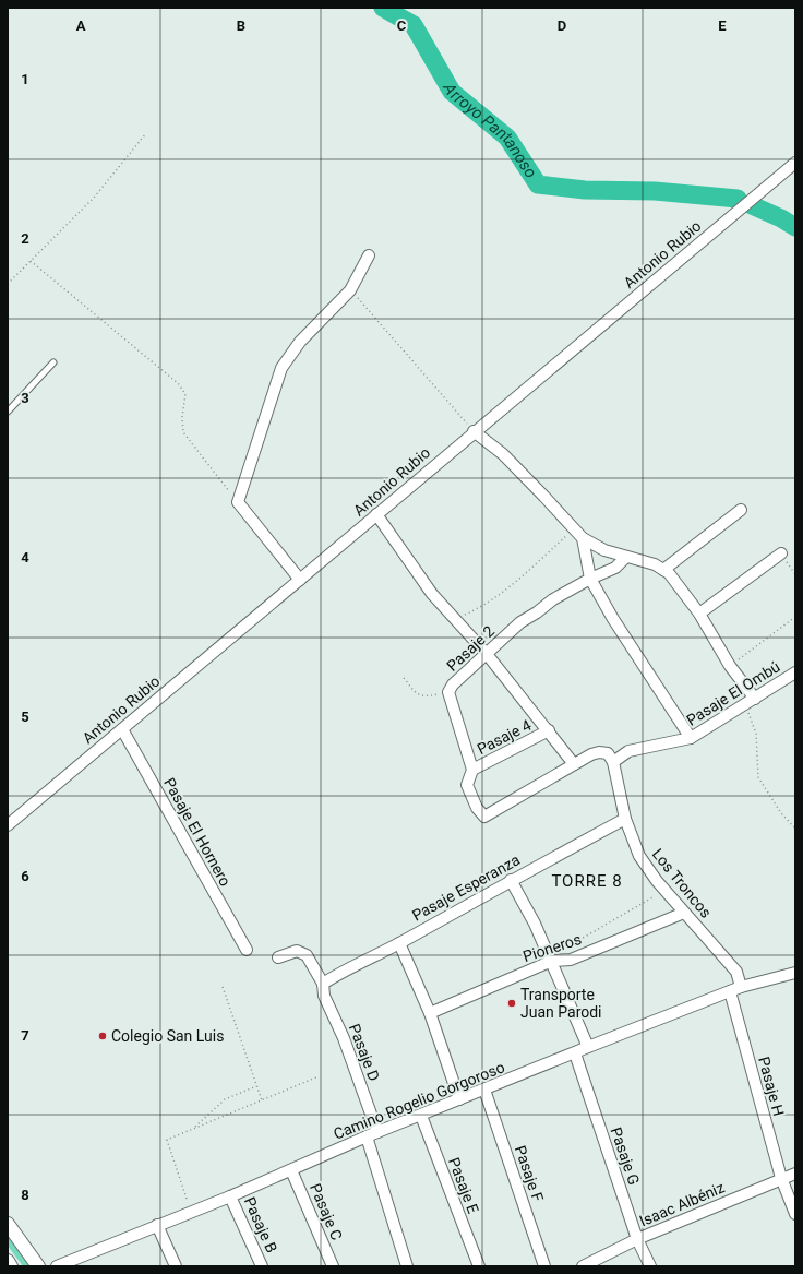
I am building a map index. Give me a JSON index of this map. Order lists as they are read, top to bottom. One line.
{"streets":{"street":["Antonio Rubio","Pasaje 2","Pasaje El Ombú","Pasaje 4","Pasaje El Hornero","Los Troncos","Pasaje Esperanza","Pioneros","Pasaje D","Pasaje H","Camino Rogelio Gorgoroso","Pasaje G","Pasaje F","Pasaje E","Isaac Albéniz","Pasaje C","Pasaje B"]},"crossings":[["Antonio Rubio","Pasaje El Hornero"],["Pasaje 2","Pasaje 4"],["Pasaje El Ombú","Los Troncos"],["Los Troncos","Pasaje Esperanza"],["Los Troncos","Pioneros"],["Los Troncos","Camino Rogelio Gorgoroso"],["Pasaje Esperanza","Pasaje D"],["Pasaje D","Camino Rogelio Gorgoroso"],["Pasaje H","Camino Rogelio Gorgoroso"],["Pasaje H","Isaac Albéniz"],["Camino Rogelio Gorgoroso","Pasaje G"],["Camino Rogelio Gorgoroso","Pasaje F"],["Camino Rogelio Gorgoroso","Pasaje E"],["Camino Rogelio Gorgoroso","Pasaje C"],["Camino Rogelio Gorgoroso","Pasaje B"],["Pasaje G","Isaac Albéniz"]],"districts":["TORRE 8"],"water":["Arroyo Pantanoso"],"places":["Transporte Juan Parodi","Colegio San Luis"],"grid":{"columns":["A","B","C","D","E"],"rows":["1","2","3","4","5","6","7","8"]}}
